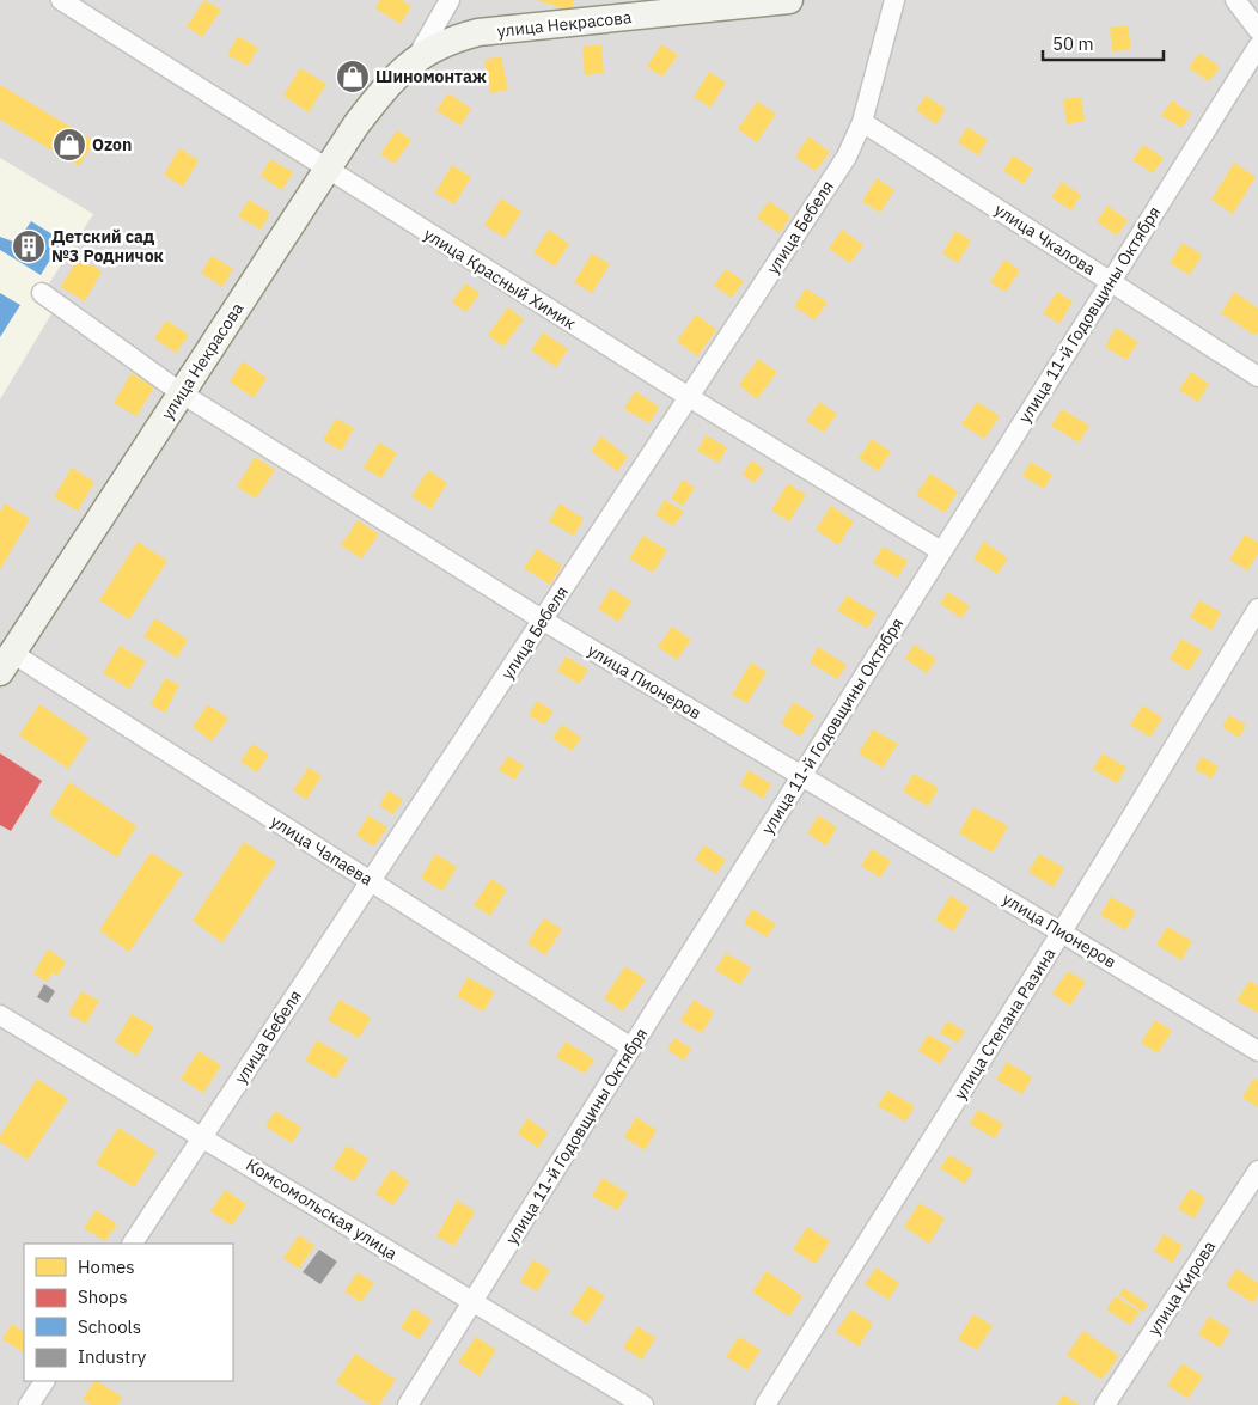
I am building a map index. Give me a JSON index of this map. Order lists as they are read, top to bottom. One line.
{"streets":{"street":["улица Некрасова","улица Бебеля","улица Чкалова","улица Красный Химик","улица 11-й Годовщины Октября","улица Пионеров","улица Чапаева","улица Степана Разина","Комсомольская улица","улица Кирова"]},"crossings":[["улица Некрасова","улица Красный Химик"],["улица Некрасова","улица Пионеров"],["улица Некрасова","улица Чапаева"],["улица Бебеля","улица Чкалова"],["улица Бебеля","улица Красный Химик"],["улица Бебеля","улица Пионеров"],["улица Бебеля","улица Чапаева"],["улица Бебеля","Комсомольская улица"],["улица Чкалова","улица 11-й Годовщины Октября"],["улица Красный Химик","улица 11-й Годовщины Октября"],["улица 11-й Годовщины Октября","улица Пионеров"],["улица 11-й Годовщины Октября","улица Чапаева"],["улица 11-й Годовщины Октября","Комсомольская улица"],["улица Пионеров","улица Степана Разина"]],"places":{"shop":["Шиномонтаж","Ozon"],"building":["Детский сад №3 Родничок"]},"legend":["Homes","Shops","Schools","Industry"],"scale_bar":"50 m"}
